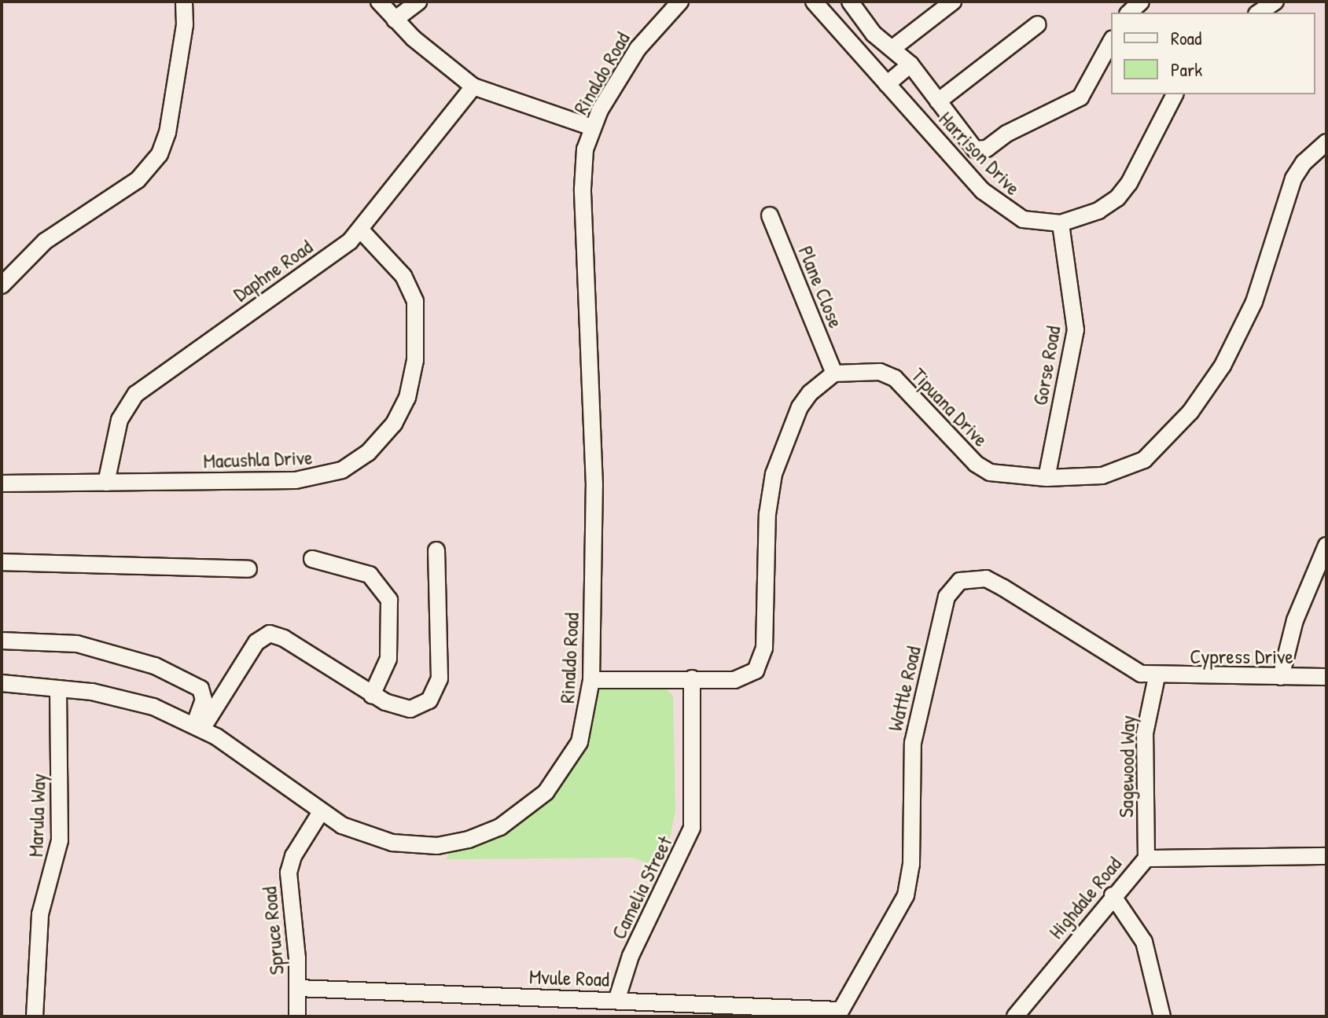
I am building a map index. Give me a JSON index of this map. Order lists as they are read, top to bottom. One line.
{"streets":{"street":["Rinaldo Road","Harrison Drive","Daphne Road","Plane Close","Gorse Road","Tipuana Drive","Macushla Drive","Cypress Drive","Wattle Road","Sagewood Way","Marula Way","Camelia Street","Highdale Road","Spruce Road","Mvule Road"]},"crossings":[["Rinaldo Road","Marula Way"],["Rinaldo Road","Spruce Road"],["Harrison Drive","Gorse Road"],["Daphne Road","Macushla Drive"],["Plane Close","Tipuana Drive"],["Gorse Road","Tipuana Drive"],["Cypress Drive","Wattle Road"],["Cypress Drive","Sagewood Way"],["Wattle Road","Sagewood Way"],["Wattle Road","Mvule Road"],["Sagewood Way","Highdale Road"],["Camelia Street","Mvule Road"],["Spruce Road","Mvule Road"]],"legend":["Road","Park"]}
